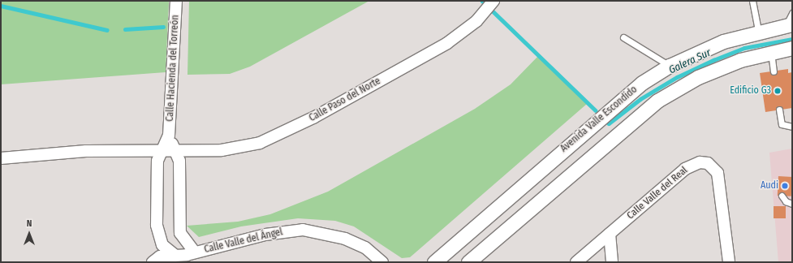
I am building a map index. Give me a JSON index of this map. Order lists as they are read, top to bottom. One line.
{"streets":{"street":["Calle Hacienda del Torreón","Calle Paso del Norte","Avenida Valle Escondido","Calle Valle del Real","Calle Valle del Ángel"]},"crossings":[["Calle Hacienda del Torreón","Calle Paso del Norte"],["Calle Hacienda del Torreón","Calle Valle del Ángel"]],"water":["Galera Sur"],"places":["Edificio G3","Audi"],"north":"top"}
